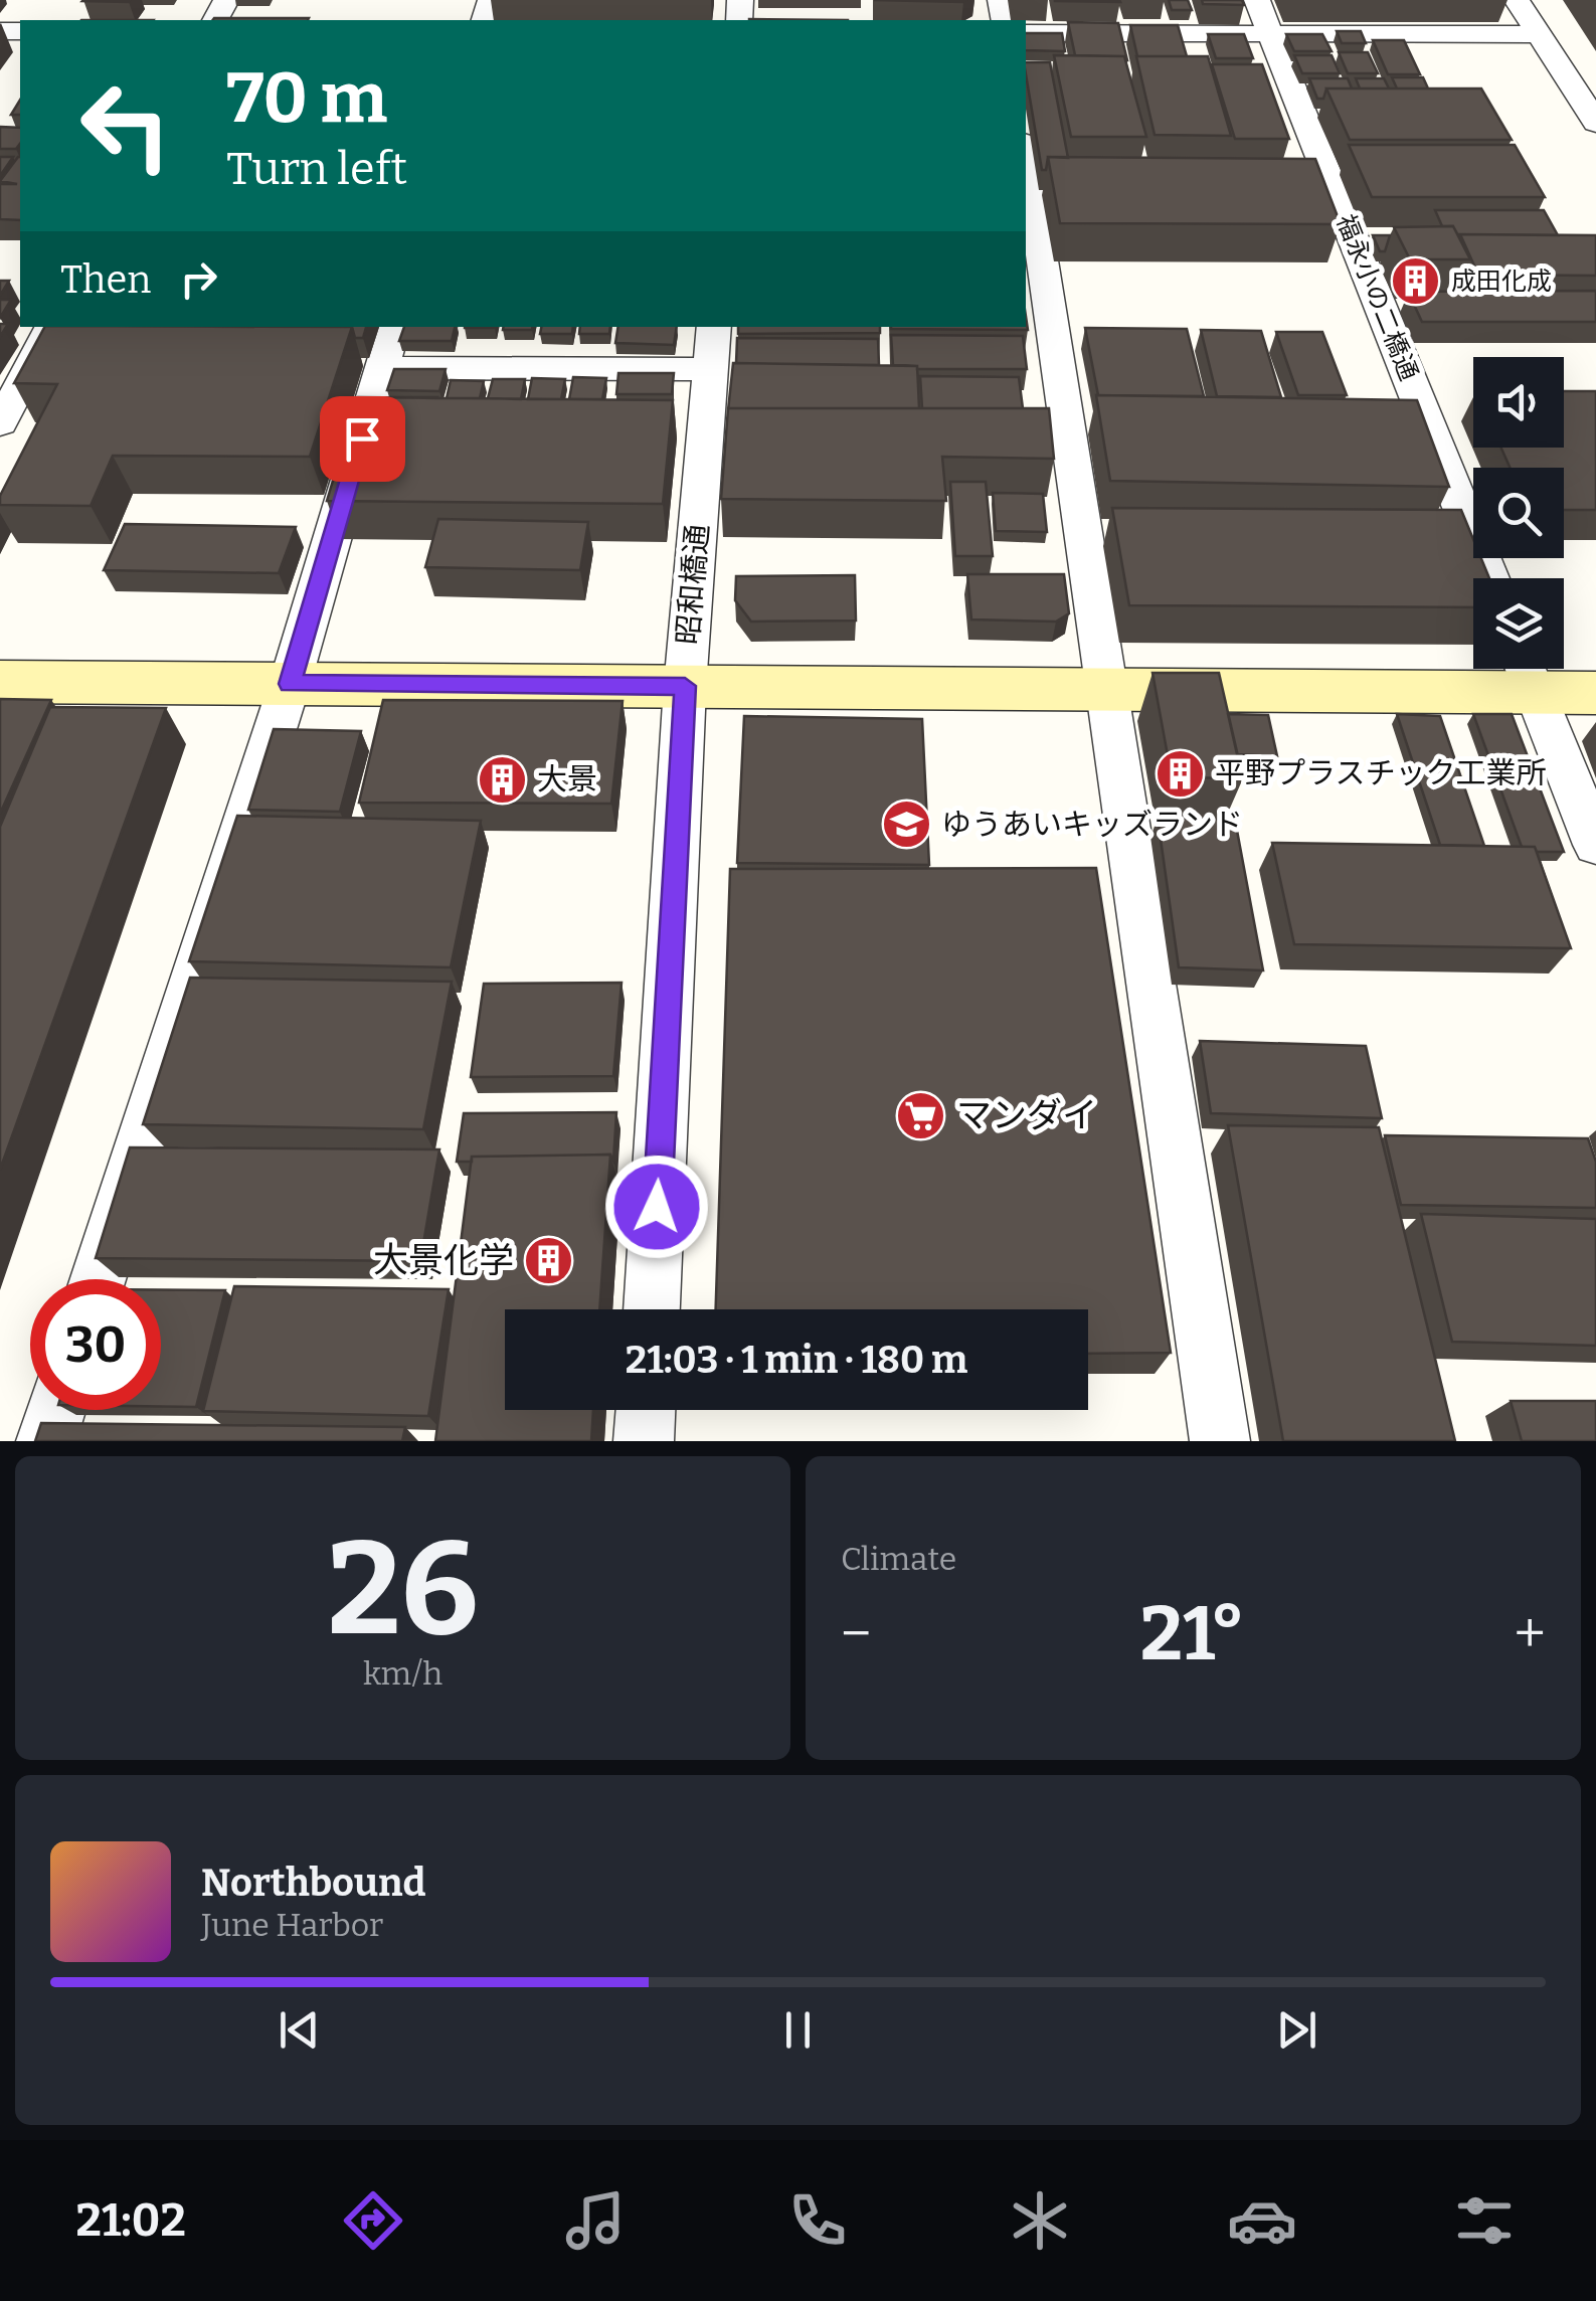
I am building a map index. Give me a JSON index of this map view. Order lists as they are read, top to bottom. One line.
{"streets":{"street":["福永小の二橋通","昭和橋通"]},"places":{"building":["成田化成","平野プラスチック工業所","大景","大景化学"],"school or university":["ゆうあいキッズランド"],"supermarket":["マンダイ"]},"page":{"turn":["70 m","Turn left"],"then":"Then","limit":"30","trip":"21:03 · 1 min · 180 m","tile":[["26","km/h"],"Climate"],"heat":["−","21°","+"],"song":["Northbound","June Harbor"],"tabs":"21:02"}}
